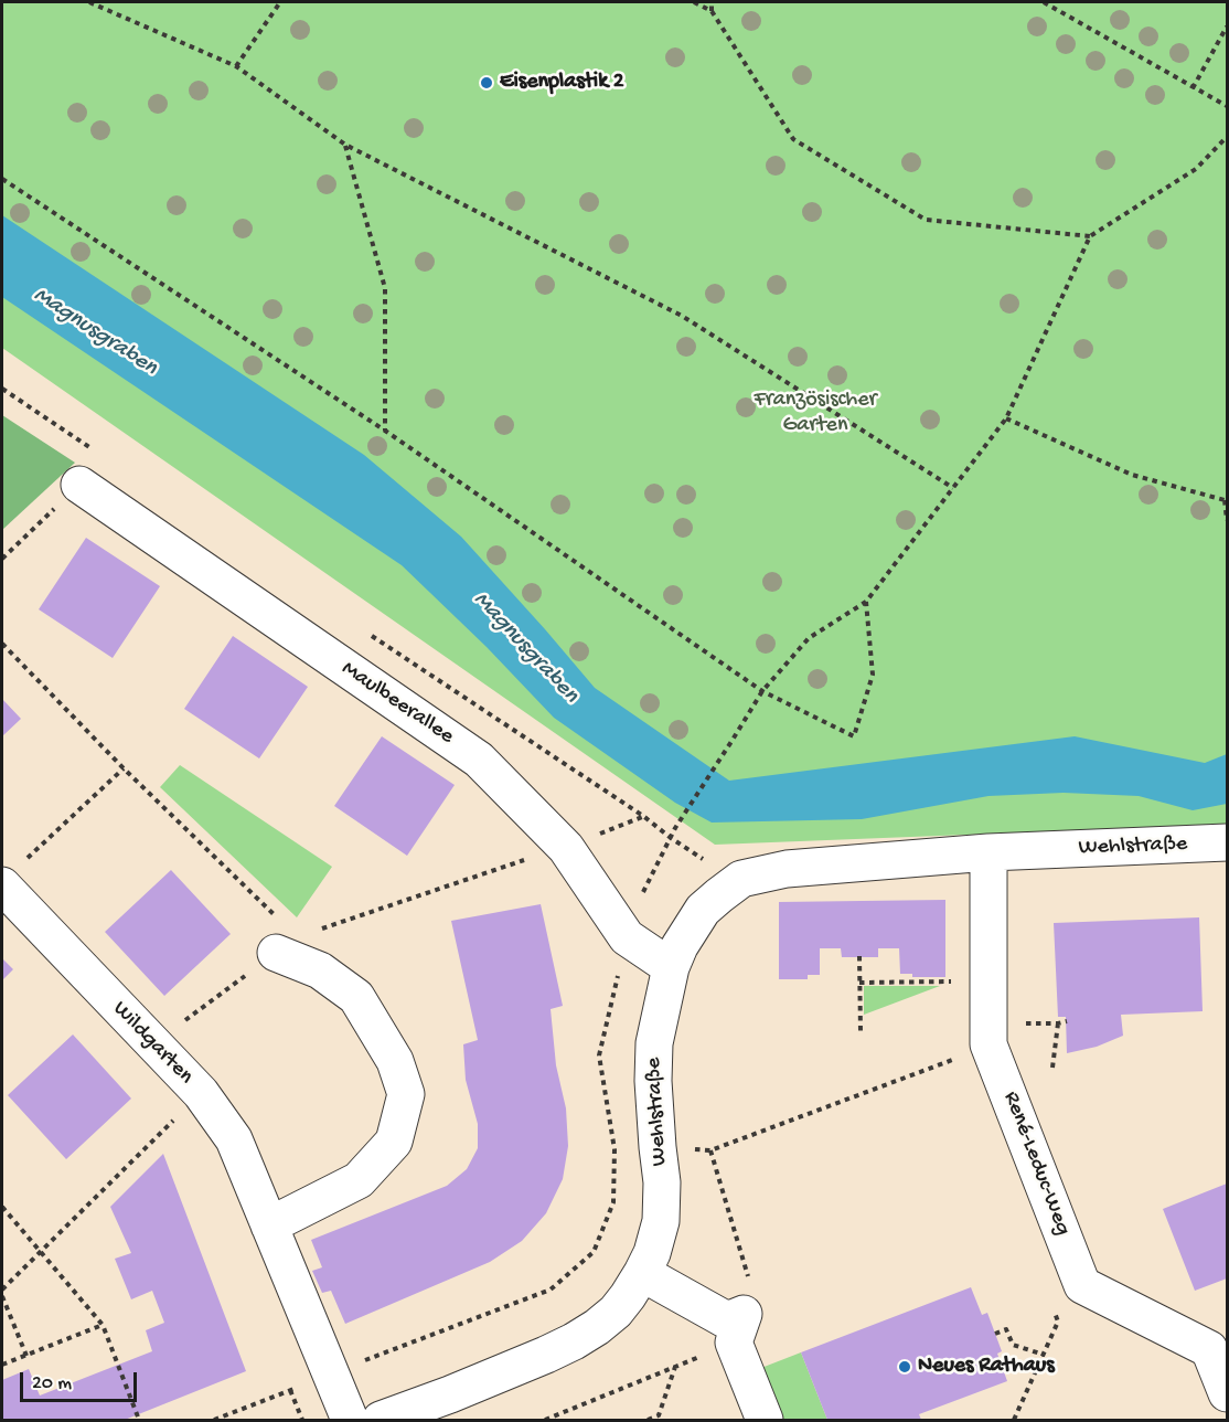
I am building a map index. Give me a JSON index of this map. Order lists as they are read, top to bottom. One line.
{"streets":{"street":["Maulbeerallee","Wehlstraße","Wildgarten","René-Leduc-Weg"]},"crossings":[["Maulbeerallee","Wehlstraße"],["Wehlstraße","René-Leduc-Weg"]],"water":["Magnusgraben"],"parks":["Französischer Garten"],"places":["Eisenplastik 2","Neues Rathaus"],"scale_bar":"20 m"}
